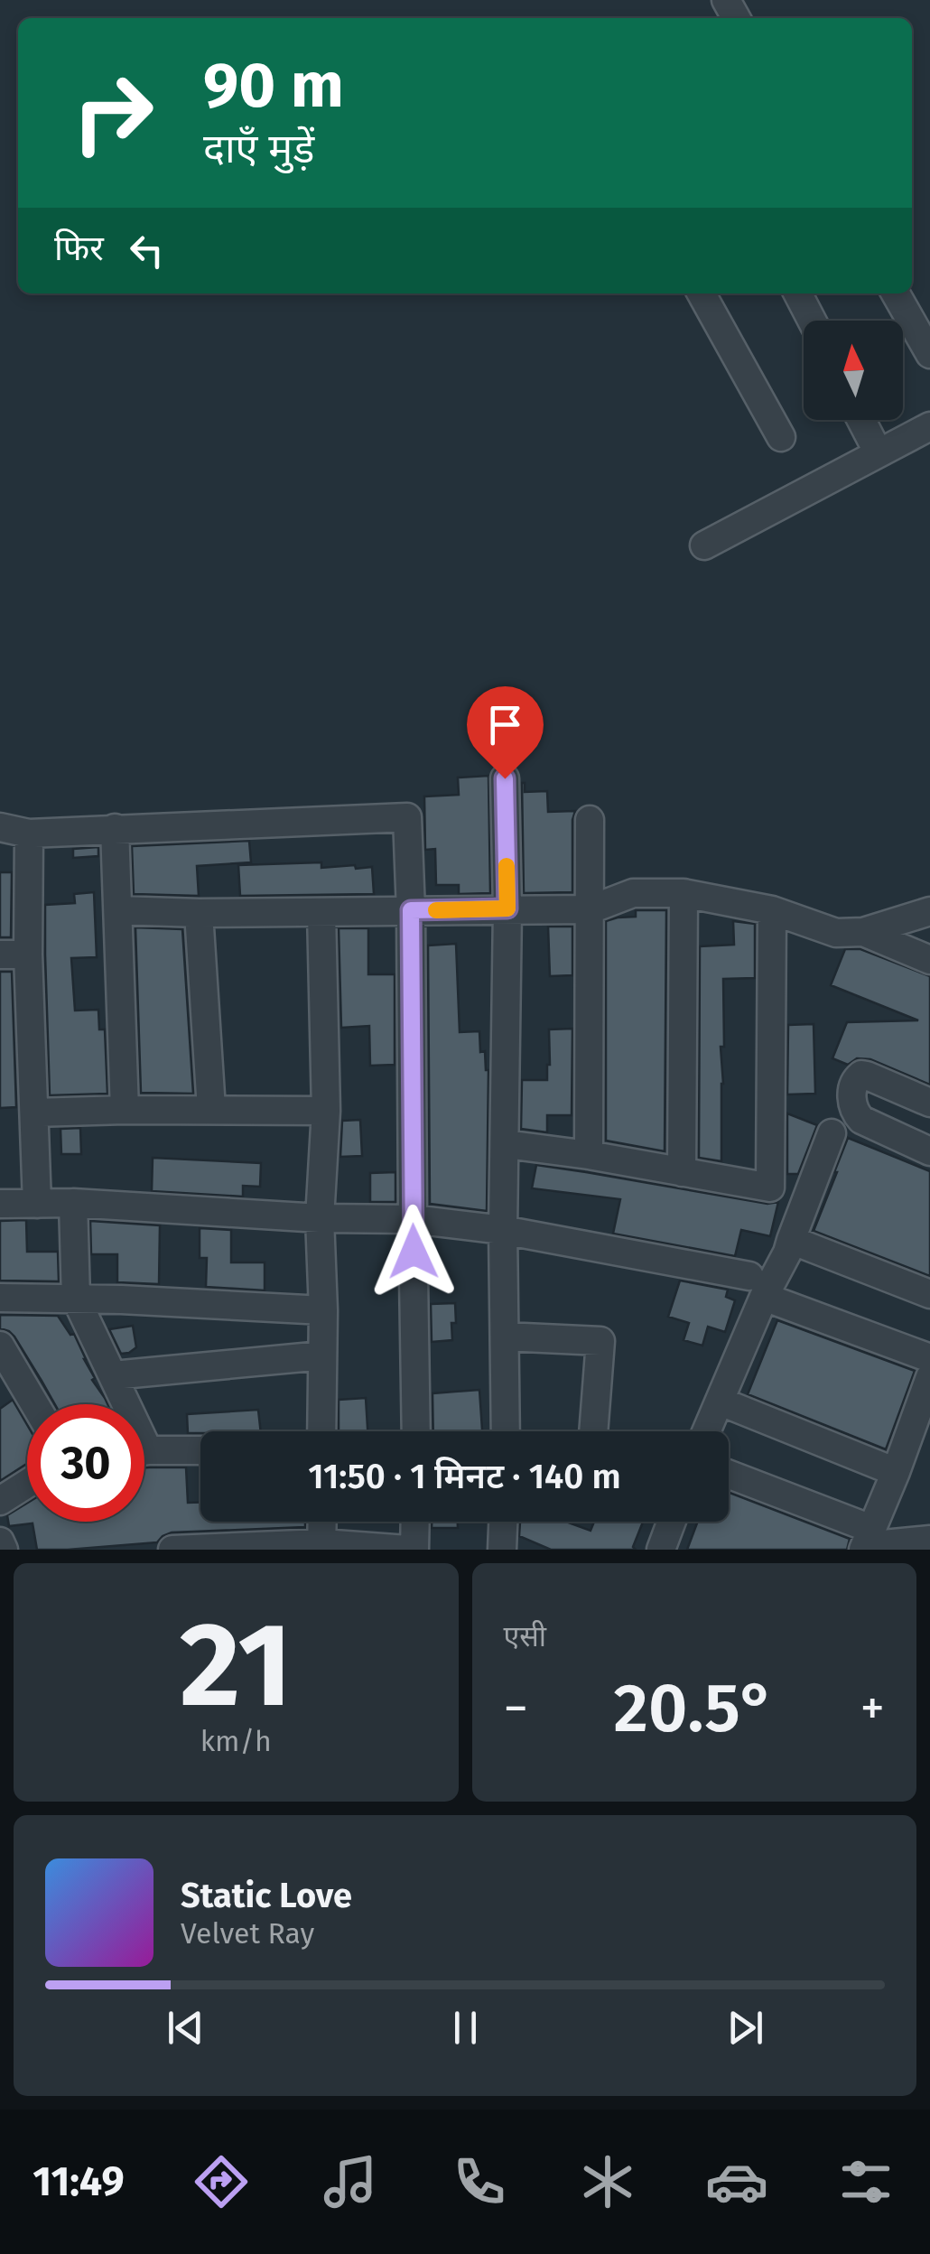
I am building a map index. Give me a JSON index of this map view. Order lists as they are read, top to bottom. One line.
{"north":"top","page":{"turn":["90 m","दाएँ मुड़ें"],"then":"फिर","limit":"30","trip":"11:50 · 1 मिनट · 140 m","tile":[["21","km/h"],"एसी"],"heat":["−","20.5°","+"],"song":["Static Love","Velvet Ray"],"tabs":"11:49"}}
